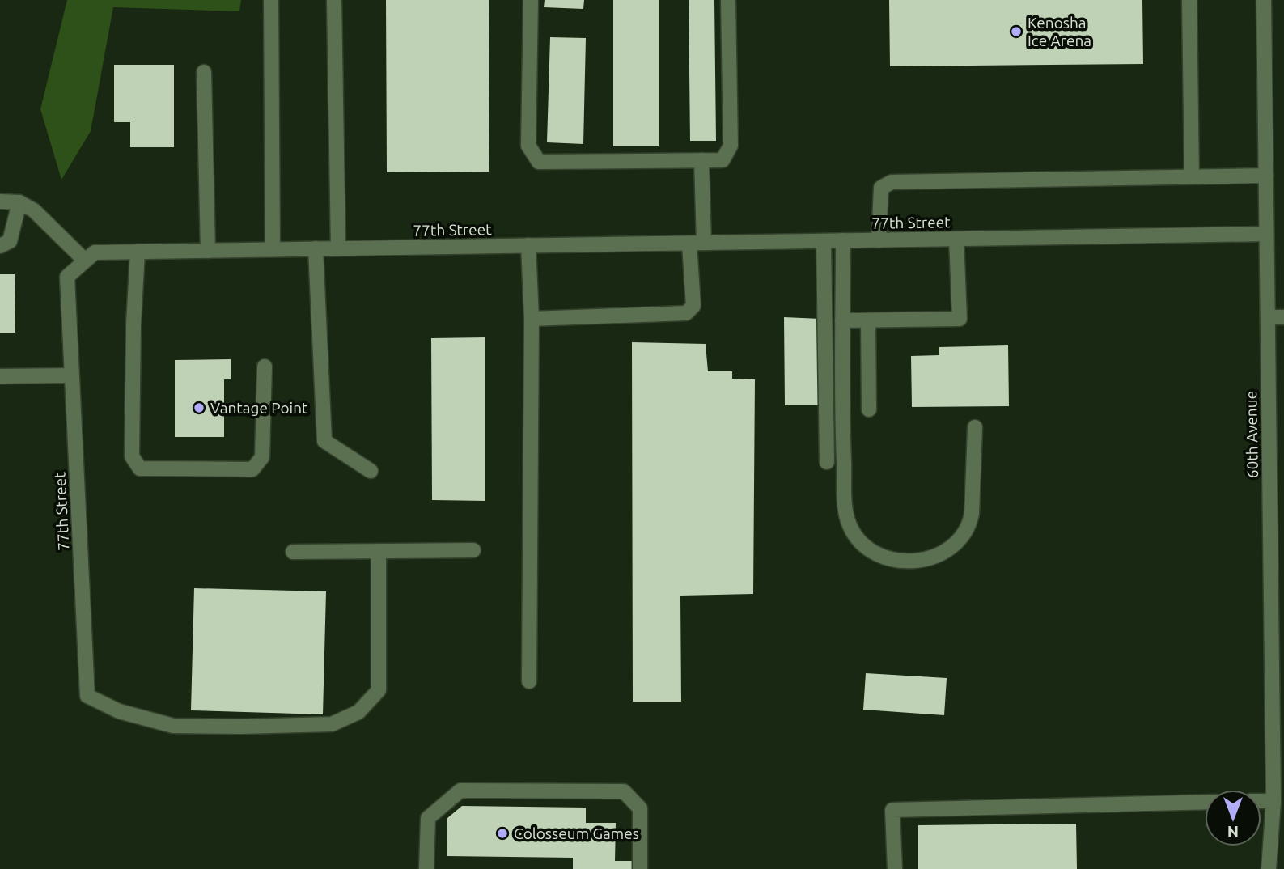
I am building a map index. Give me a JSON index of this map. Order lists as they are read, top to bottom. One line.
{"streets":{"street":["77th Street","60th Avenue"]},"crossings":[["77th Street","60th Avenue"]],"places":["Kenosha Ice Arena","Vantage Point","Colosseum Games"],"north":"bottom"}
